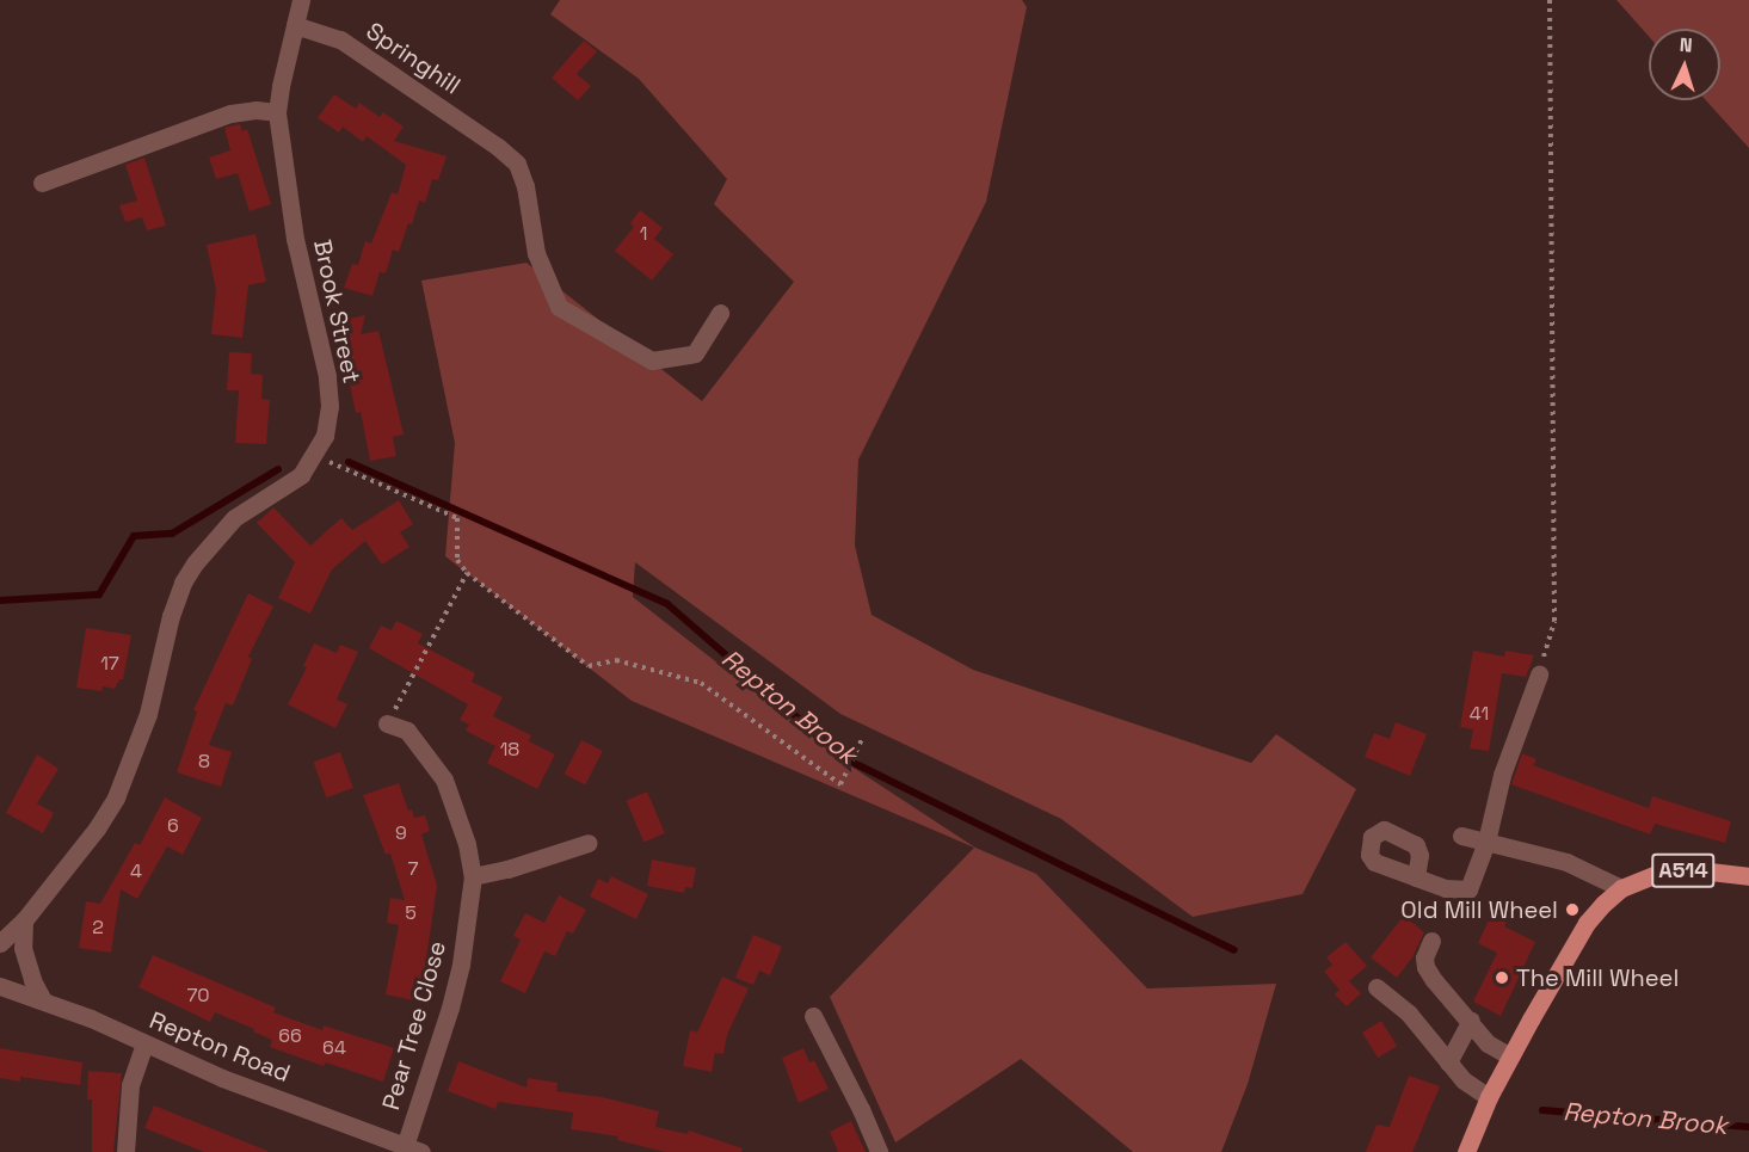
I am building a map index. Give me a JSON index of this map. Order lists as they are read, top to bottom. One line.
{"streets":{"main road":["A514"],"street":["Springhill","Brook Street","Pear Tree Close","Repton Road"]},"crossings":[["Springhill","Brook Street"],["Pear Tree Close","Repton Road"]],"water":["Repton Brook"],"places":["Old Mill Wheel","The Mill Wheel"],"house_numbers":["1","17","41","18","8","6","9","7","4","5","2","70","66","64"],"north":"top"}
